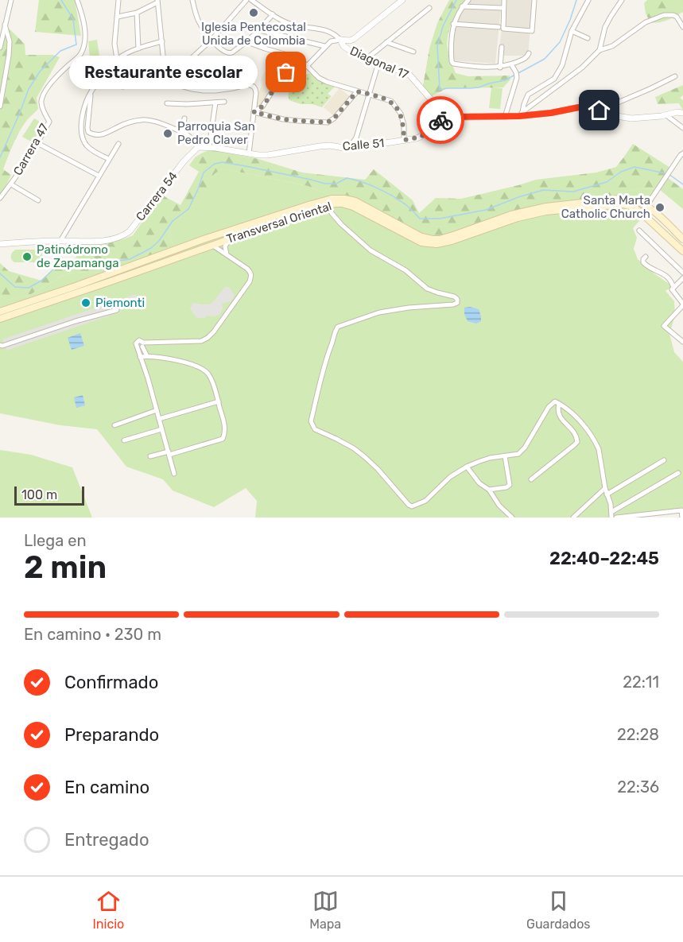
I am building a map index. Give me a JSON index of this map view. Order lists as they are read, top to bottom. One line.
{"streets":{"main road":["Transversal Oriental"],"street":["Diagonal 17","Calle 51","Carrera 47","Carrera 54"]},"crossings":[["Diagonal 17","Calle 51"],["Calle 51","Carrera 54"]],"places":["Iglesia Pentecostal Unida de Colombia","Restaurante escolar","Parroquia San Pedro Claver","Santa Marta Catholic Church","Patinódromo de Zapamanga","Piemonti"],"scale_bar":"100 m","page":{"bubble":"Restaurante escolar","scale":"100 m","heading":["2 min","Llega en","22:40–22:45"],"bar":"En camino · 230 m","list":[["Confirmado","22:11"],["Preparando","22:28"],["En camino","22:36"],"Entregado"],"tabs":["Inicio","Mapa","Guardados"]}}
